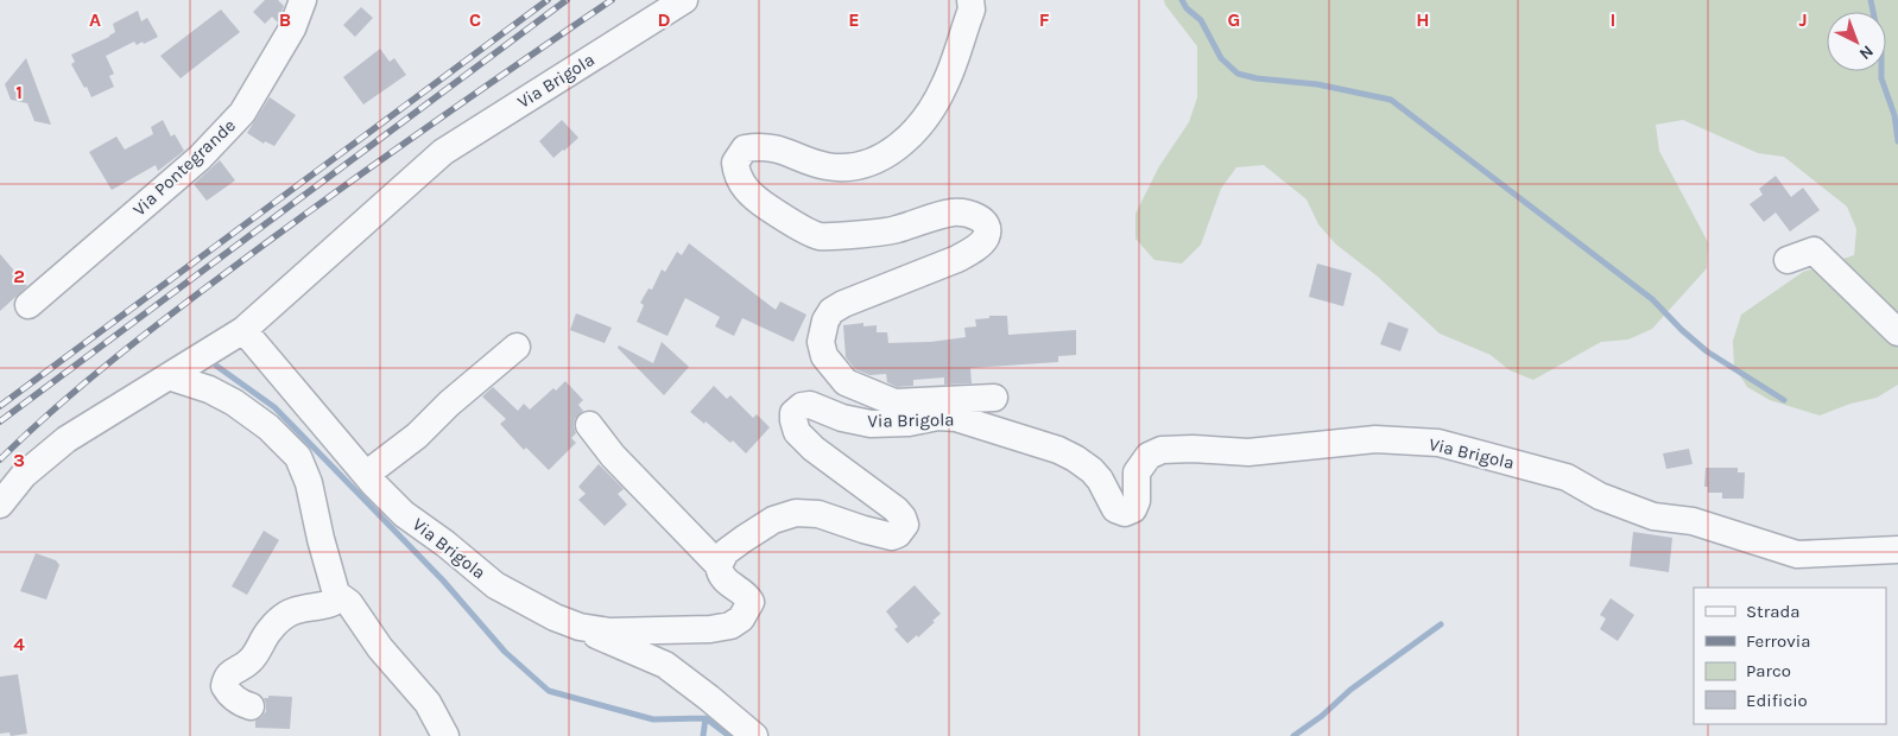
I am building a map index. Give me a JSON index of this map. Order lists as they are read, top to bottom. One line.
{"streets":{"street":["Via Brigola","Via Pontegrande"]},"legend":["Strada","Ferrovia","Parco","Edificio"],"north":"bottom right","grid":{"columns":["A","B","C","D","E","F","G","H","I","J"],"rows":["1","2","3","4"]}}
